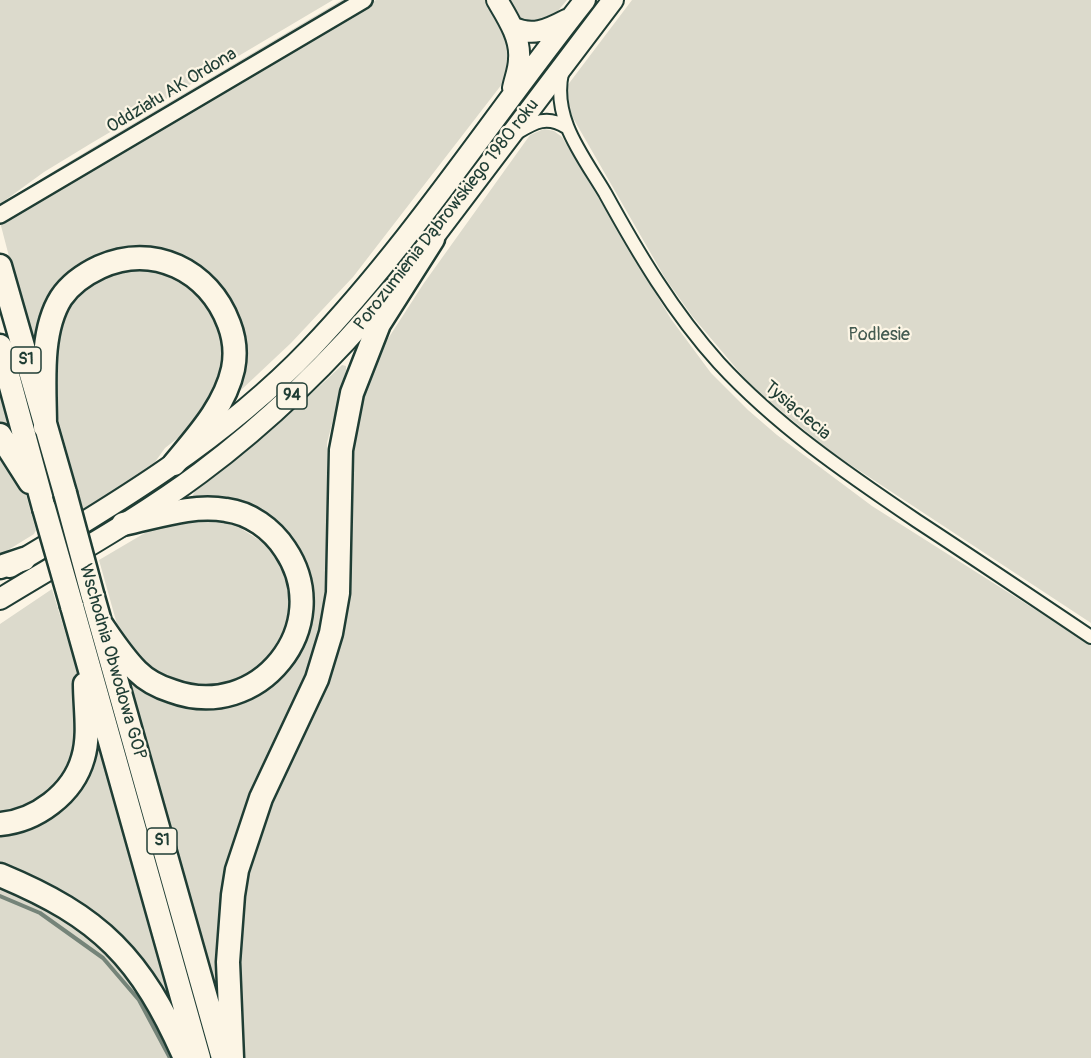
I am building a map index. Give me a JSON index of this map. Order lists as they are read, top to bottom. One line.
{"streets":{"highway":["S1","Wschodnia Obwodowa GOP"],"main road":["Porozumienia Dąbrowskiego 1980 roku","94"],"street":["Oddziału AK Ordona","Tysiąclecia"]},"crossings":[["Porozumienia Dąbrowskiego 1980 roku","Tysiąclecia"]],"parks":["Podlesie"]}
